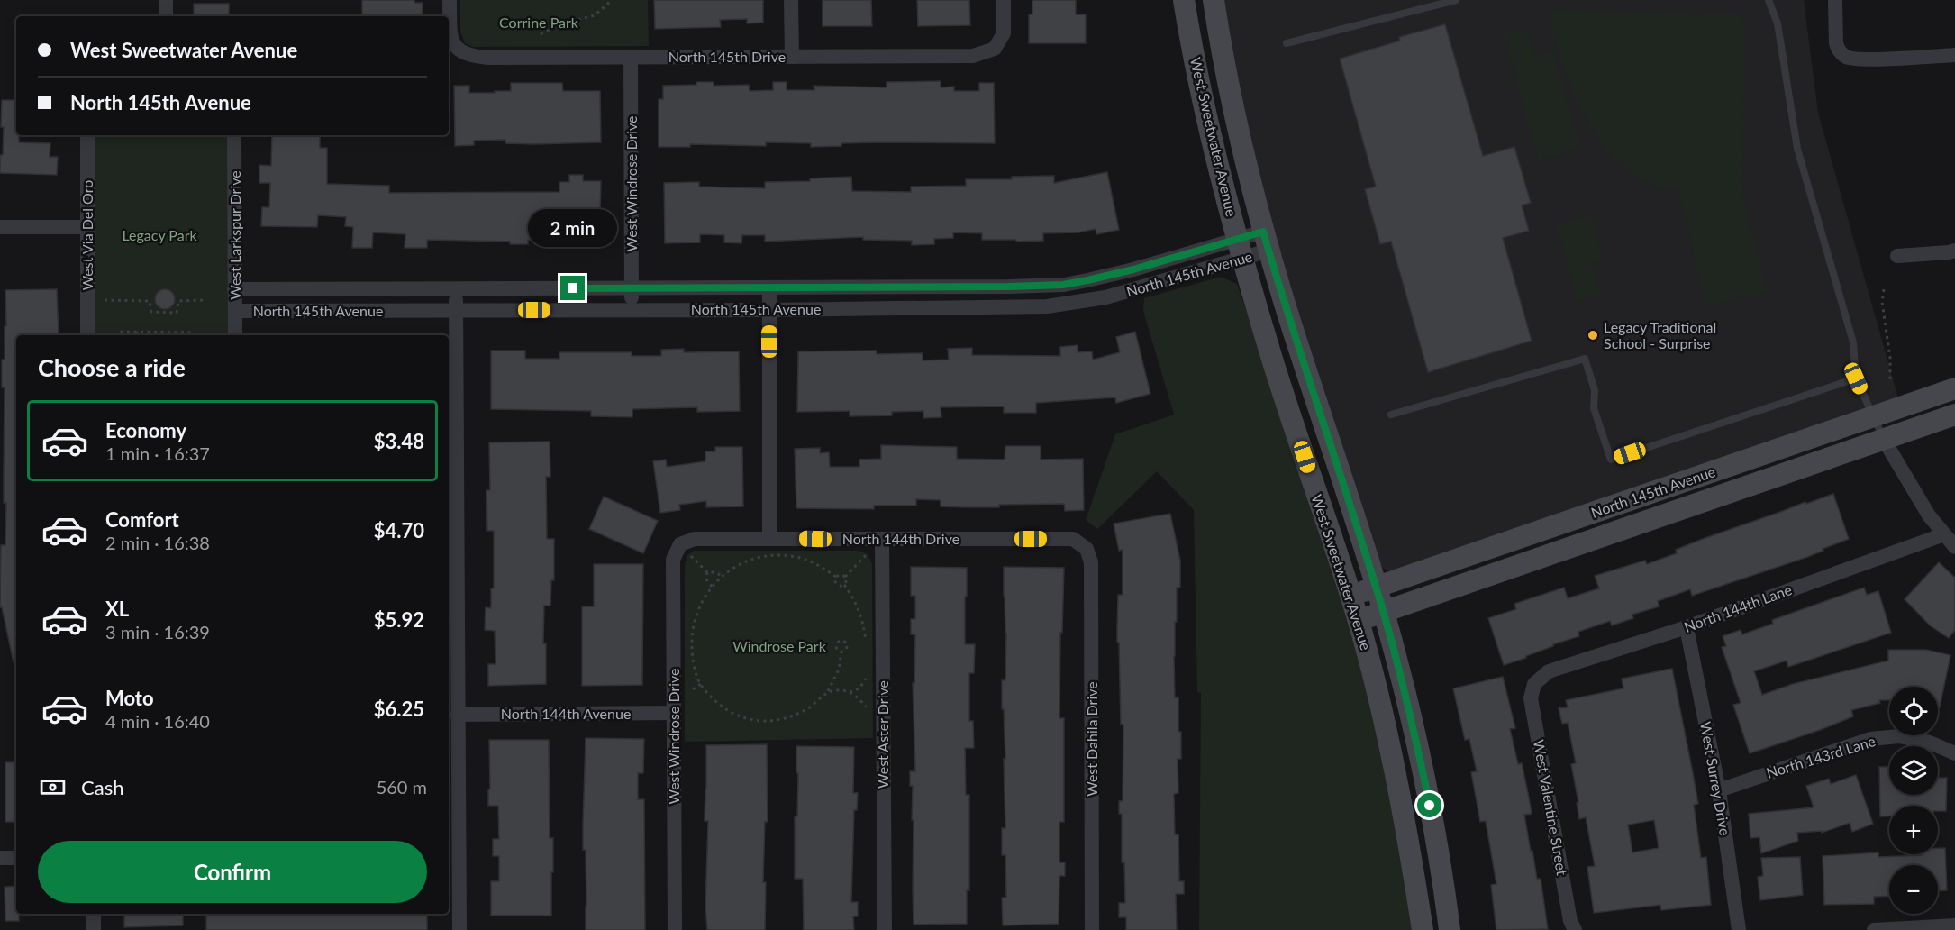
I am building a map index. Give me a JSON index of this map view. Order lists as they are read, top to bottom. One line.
{"streets":{"street":["North 145th Drive","West Sweetwater Avenue","West Windrose Drive","West Via Del Oro","West Larkspur Drive","North 145th Avenue","North 144th Drive","North 144th Lane","North 144th Avenue","West Aster Drive","West Dahila Drive","North 143rd Lane","West Surrey Drive","West Valentine Street"]},"crossings":[["North 145th Drive","West Windrose Drive"],["West Sweetwater Avenue","North 145th Avenue"],["West Windrose Drive","North 145th Avenue"],["West Windrose Drive","North 144th Drive"],["West Windrose Drive","North 144th Avenue"],["West Larkspur Drive","North 145th Avenue"],["North 144th Drive","West Aster Drive"],["North 144th Drive","West Dahila Drive"],["North 144th Lane","West Surrey Drive"],["North 144th Lane","West Valentine Street"],["North 143rd Lane","West Surrey Drive"]],"parks":["Corrine Park","Legacy Park","Windrose Park"],"places":["Legacy Traditional School - Surprise"],"page":{"banner":["West Sweetwater Avenue","North 145th Avenue"],"bubble":"2 min","heading":"Choose a ride","list":[{"name":"Economy","note":"1 min · 16:37","value":"$3.48"},{"name":"Comfort","note":"2 min · 16:38","value":"$4.70"},{"name":"XL","note":"3 min · 16:39","value":"$5.92"},{"name":"Moto","note":"4 min · 16:40","value":"$6.25"}],"map_buttons":["+","−"],"pay":["Cash","560 m"],"buttons":"Confirm"}}
